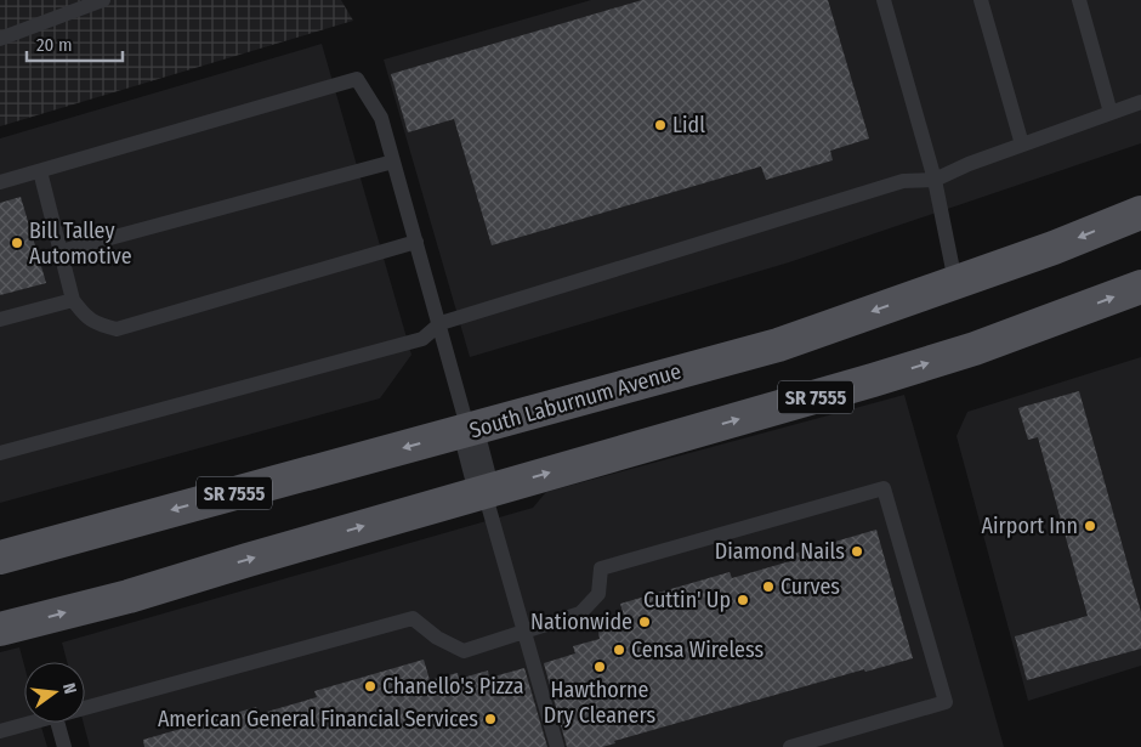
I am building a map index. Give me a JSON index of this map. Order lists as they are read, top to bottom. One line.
{"streets":{"main road":["SR 7555","South Laburnum Avenue"]},"places":["Lidl","Bill Talley Automotive","Airport Inn","Diamond Nails","Curves","Cuttin' Up","Nationwide","Censa Wireless","Hawthorne Dry Cleaners","Chanello's Pizza","American General Financial Services"],"scale_bar":"20 m","north":"right"}
